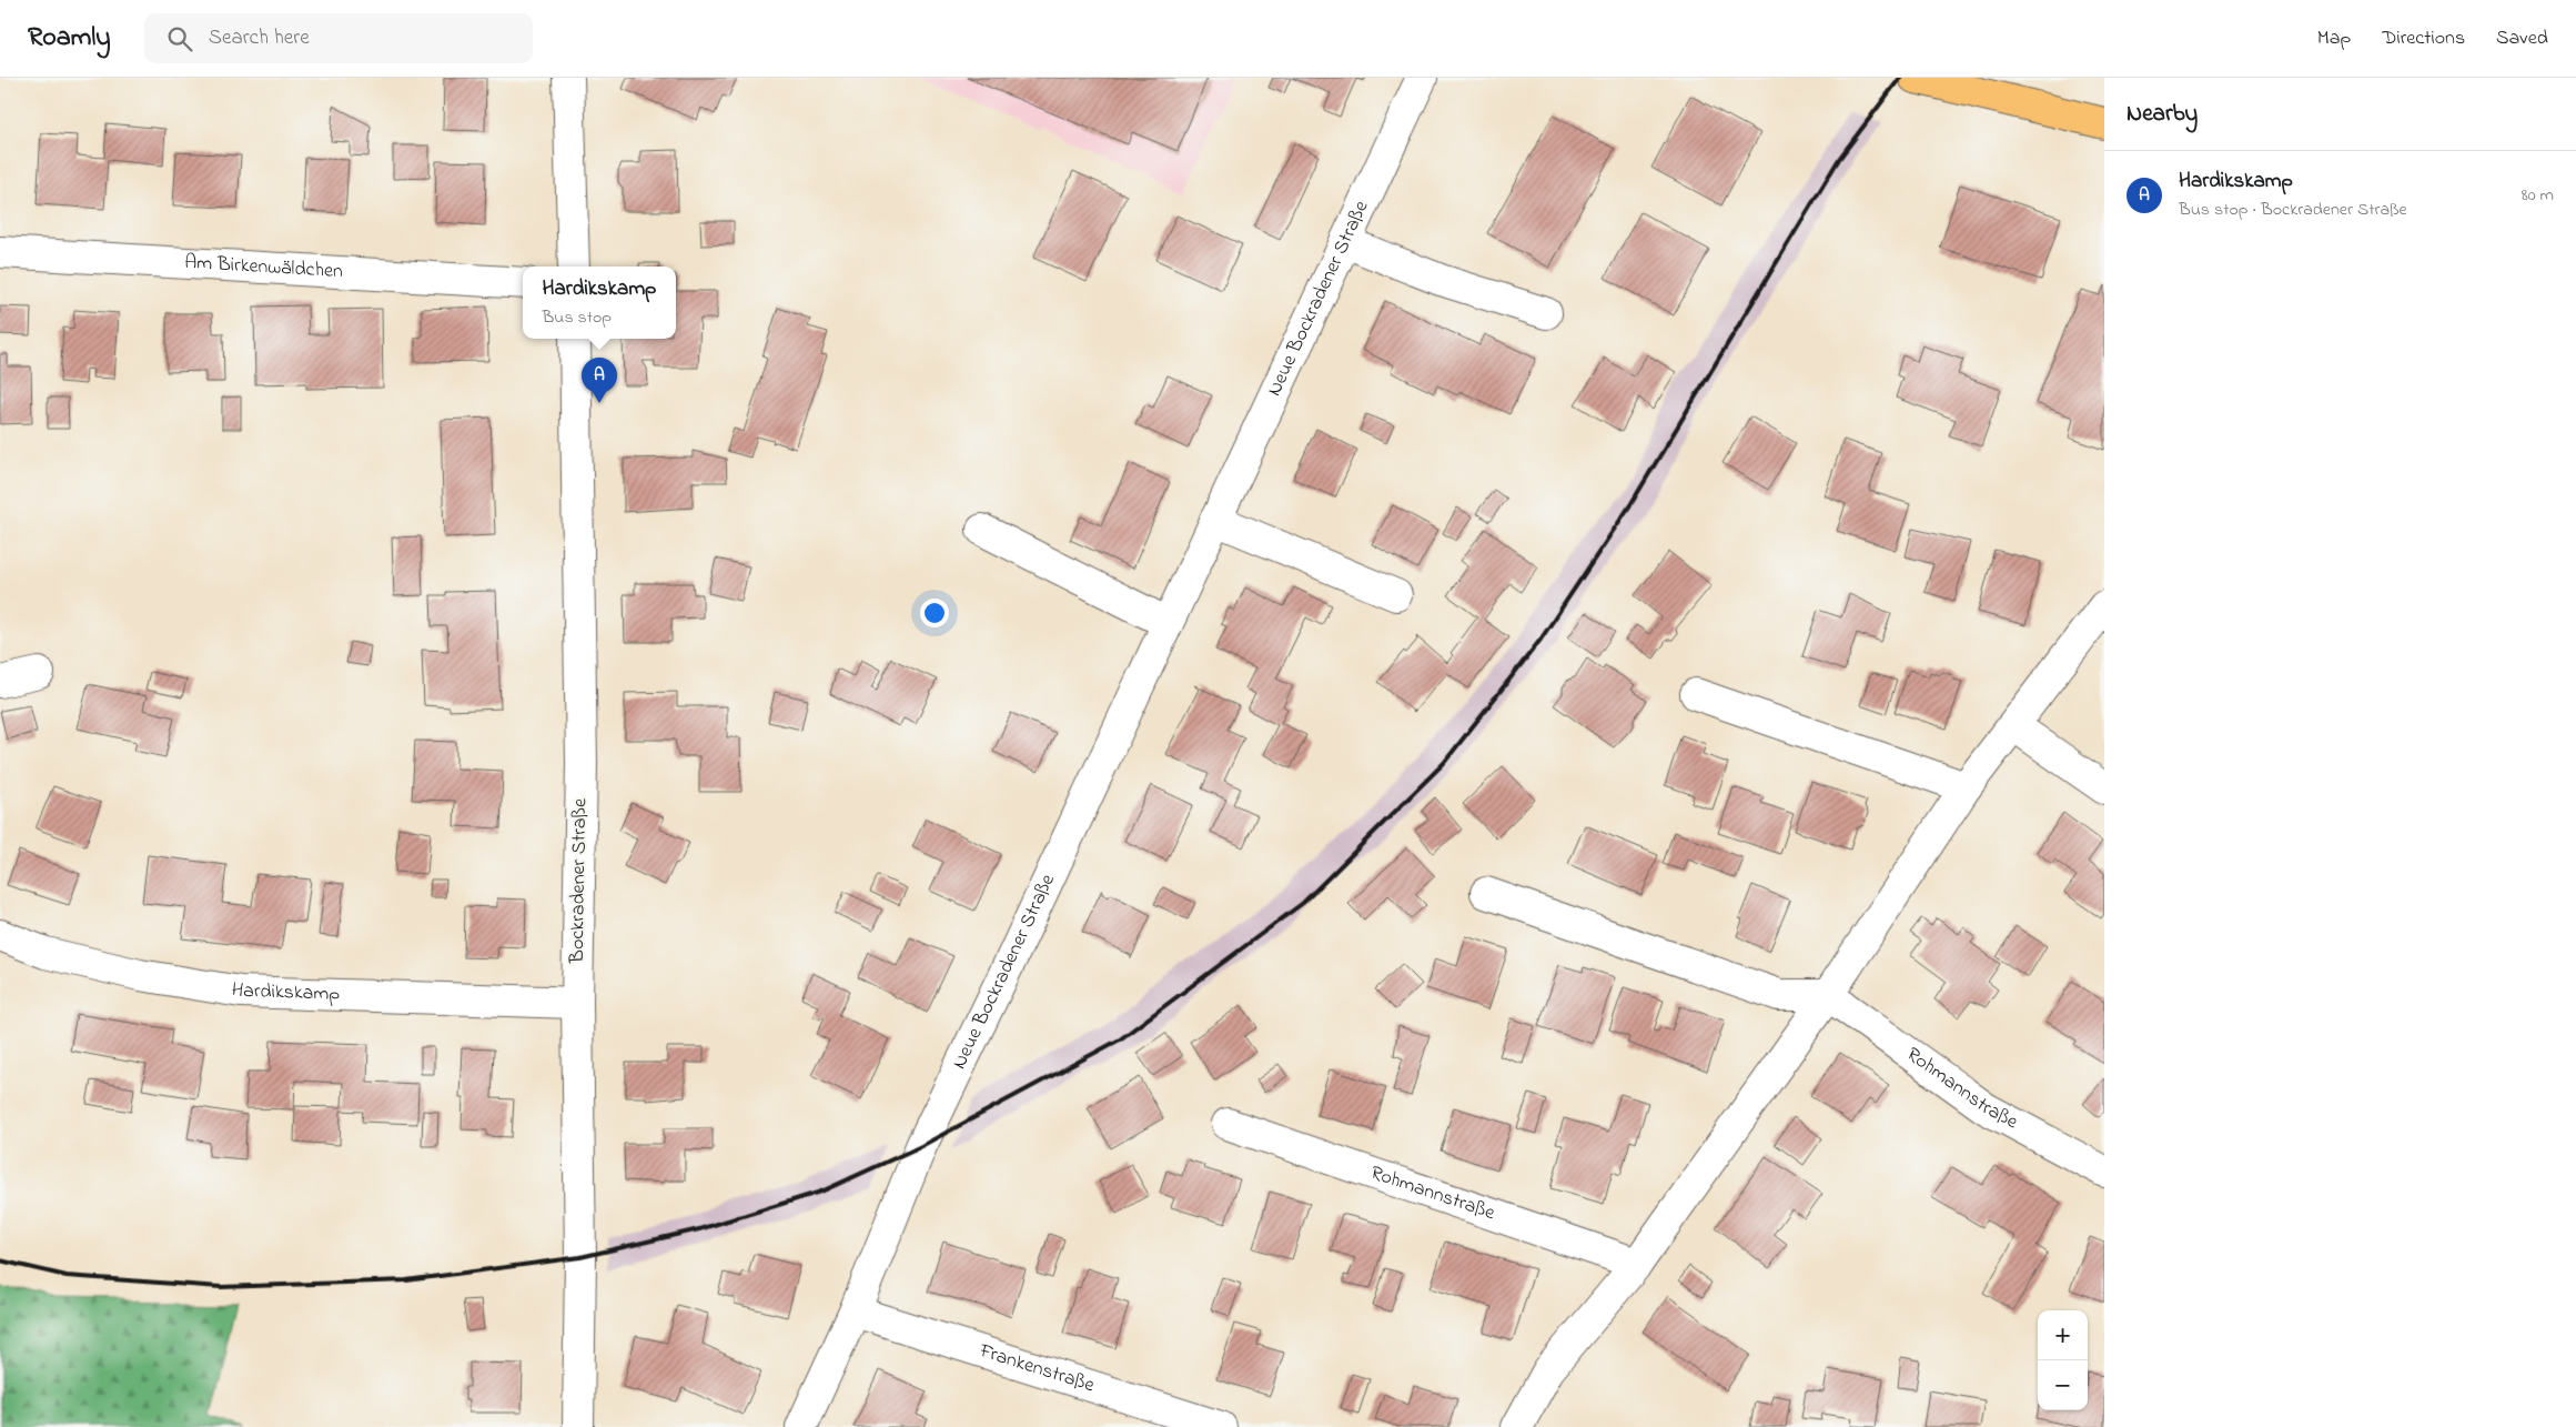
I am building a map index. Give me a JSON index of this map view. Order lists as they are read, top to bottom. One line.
{"streets":{"street":["Am Birkenwäldchen","Neue Bockradener Straße","Bockradener Straße","Hardikskamp","Rohmannstraße","Frankenstraße"]},"crossings":[["Neue Bockradener Straße","Frankenstraße"],["Bockradener Straße","Hardikskamp"]],"page":{"header":"Roamly","search":"Search here","nav":["Map","Directions","Saved"],"heading":"Nearby","list":[{"mark":"A","name":"Hardikskamp","note":"Bus stop · Bockradener Straße","value":"80 m"}],"popup":["Hardikskamp","Bus stop"],"pins":"A","map_buttons":["+","−"]}}
